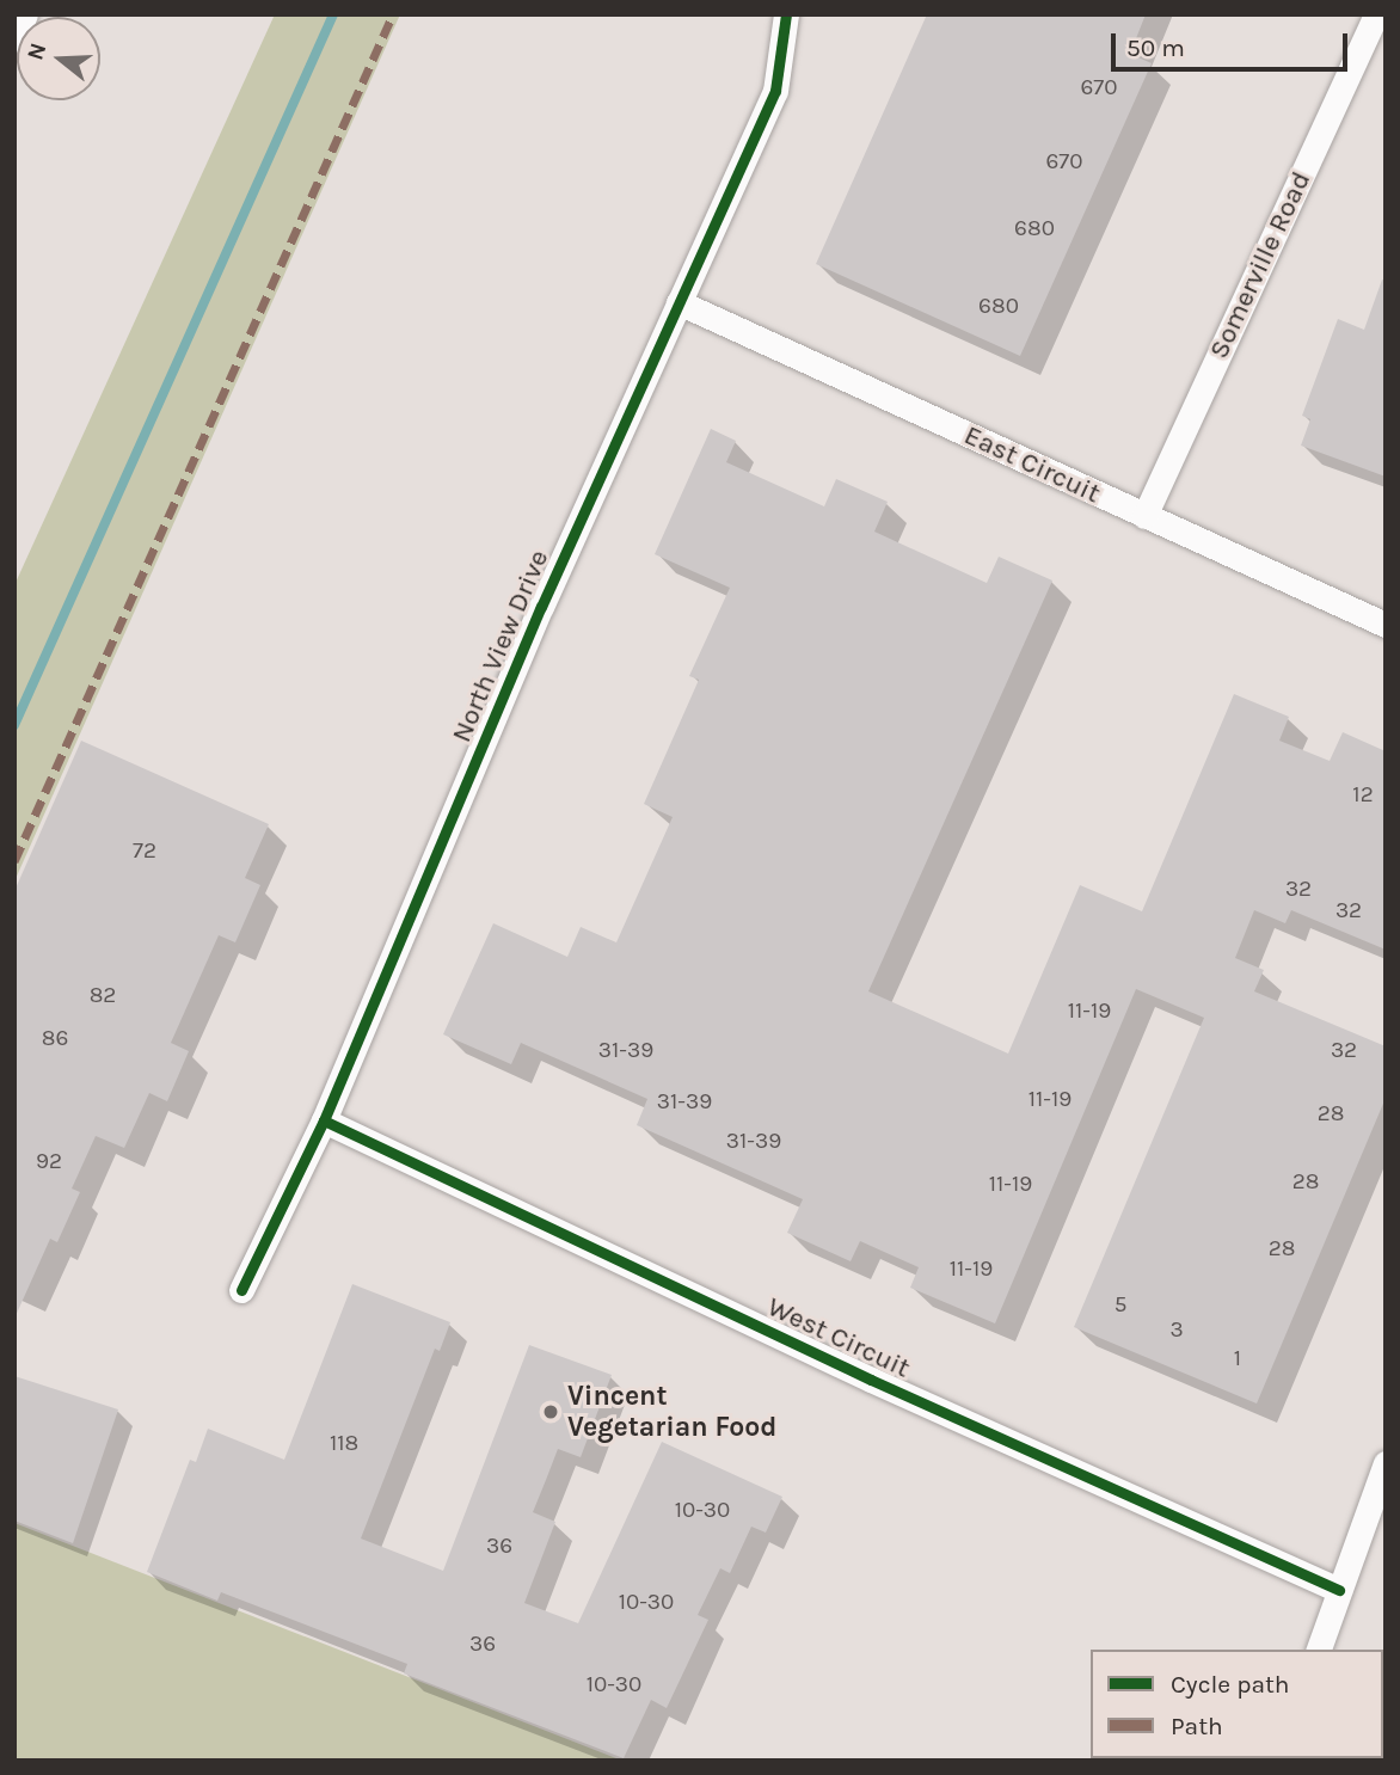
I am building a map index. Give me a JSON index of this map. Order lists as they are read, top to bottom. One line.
{"streets":{"street":["Somerville Road","East Circuit","North View Drive","West Circuit"]},"crossings":[["Somerville Road","East Circuit"],["East Circuit","North View Drive"],["North View Drive","West Circuit"]],"places":["Vincent Vegetarian Food"],"house_numbers":["670","670","680","680","12","72","32","32","82","11-19","86","31-39","32","11-19","31-39","28","31-39","92","28","11-19","28","11-19","5","3","1","118","10-30","36","10-30","36","10-30"],"legend":["Cycle path","Path"],"scale_bar":"50 m","north":"left"}
